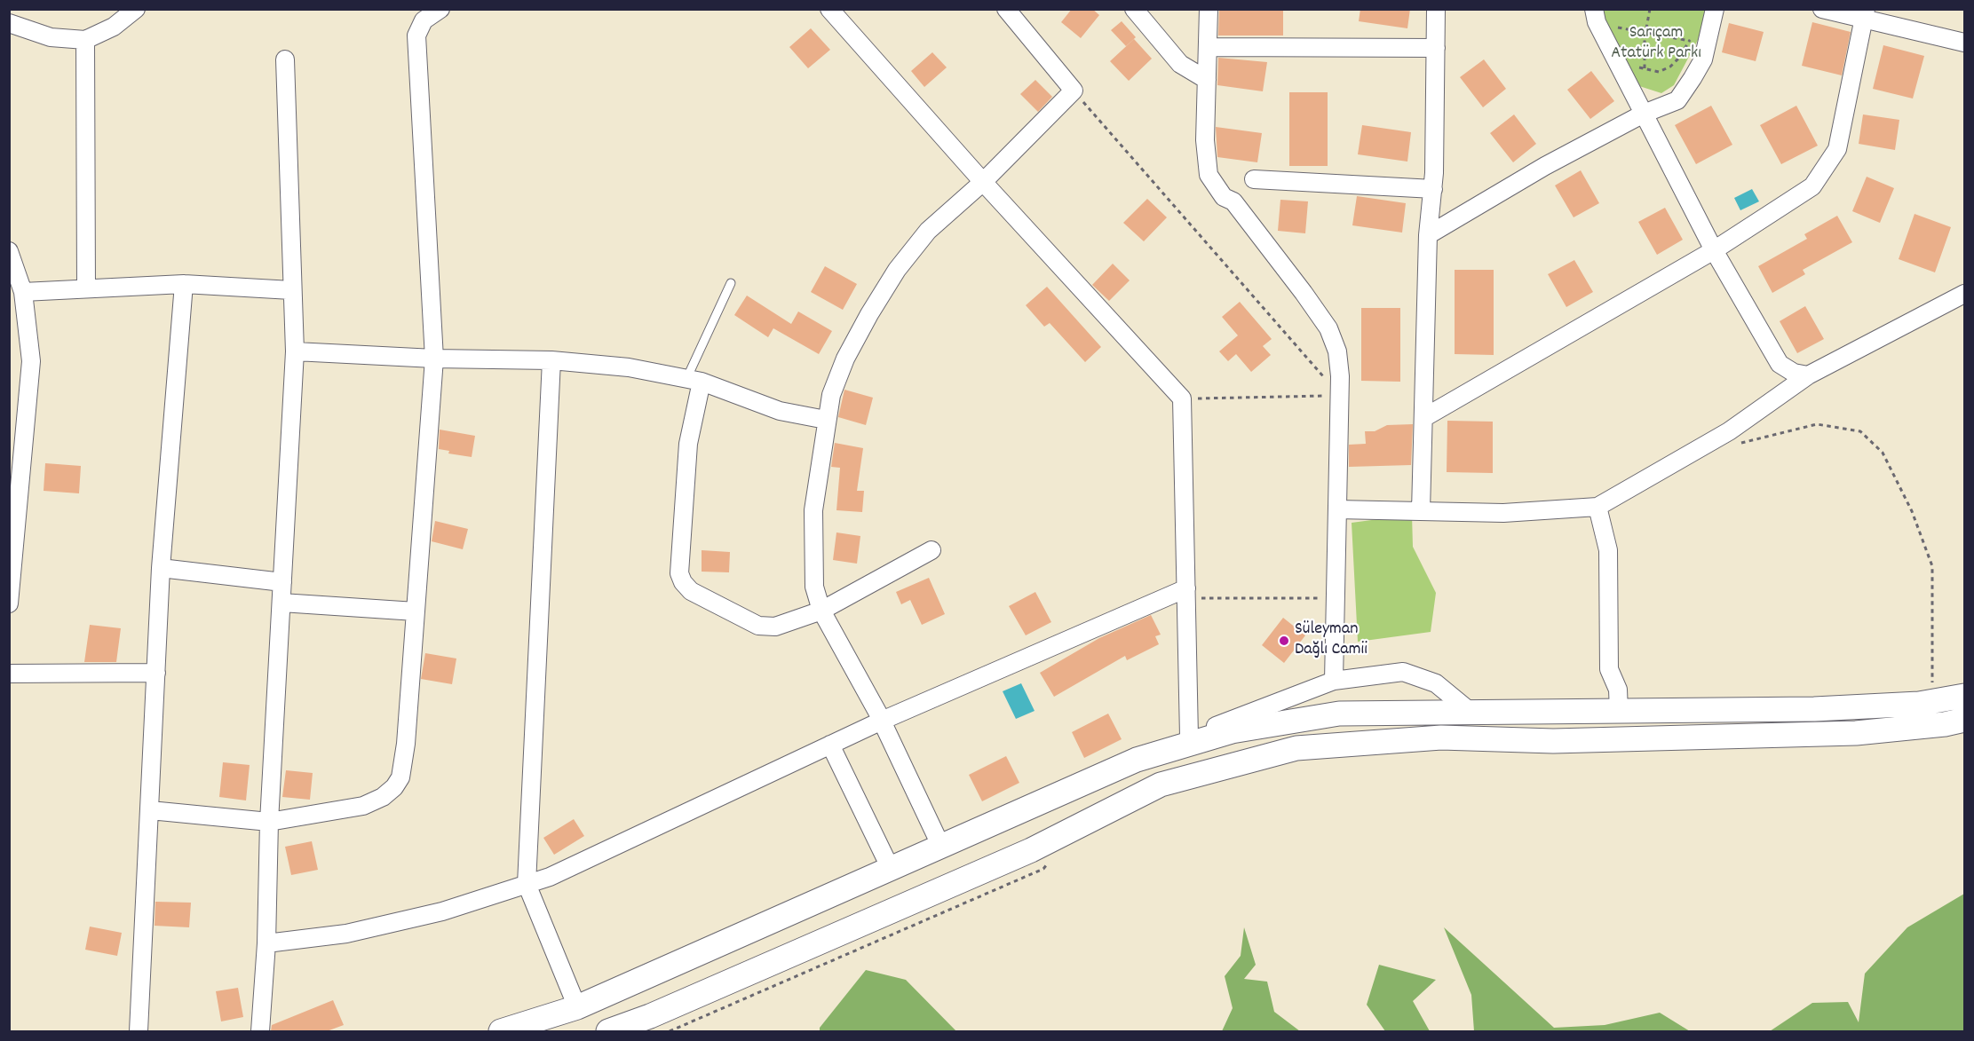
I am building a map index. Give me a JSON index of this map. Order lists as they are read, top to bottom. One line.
{"parks":["Sarıçam Atatürk Parkı"],"places":["Süleyman Dağlı Camii"]}
